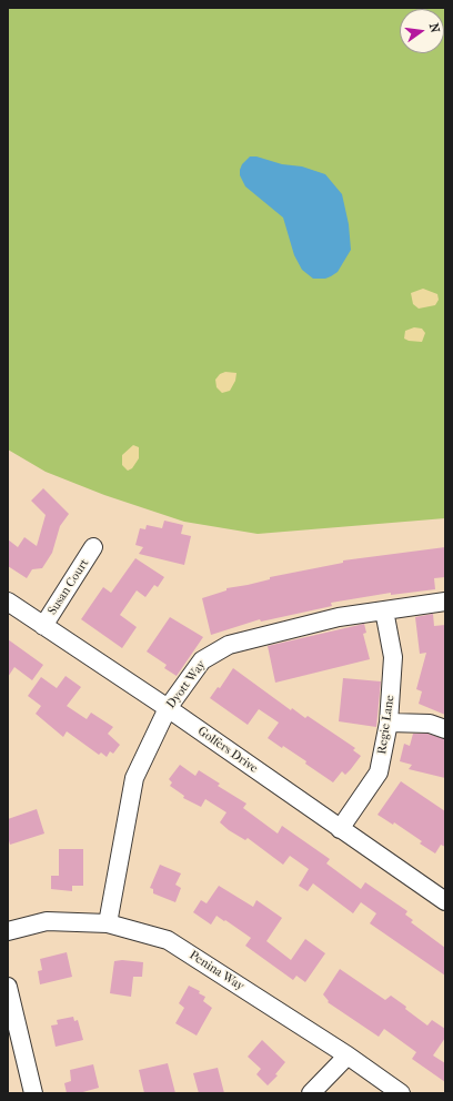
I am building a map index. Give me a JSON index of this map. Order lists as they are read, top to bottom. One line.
{"streets":{"street":["Susan Court","Dyott Way","Regie Lane","Golfers Drive","Penina Way"]},"crossings":[["Susan Court","Golfers Drive"],["Dyott Way","Regie Lane"],["Dyott Way","Golfers Drive"],["Dyott Way","Penina Way"],["Regie Lane","Golfers Drive"]],"north":"right"}
